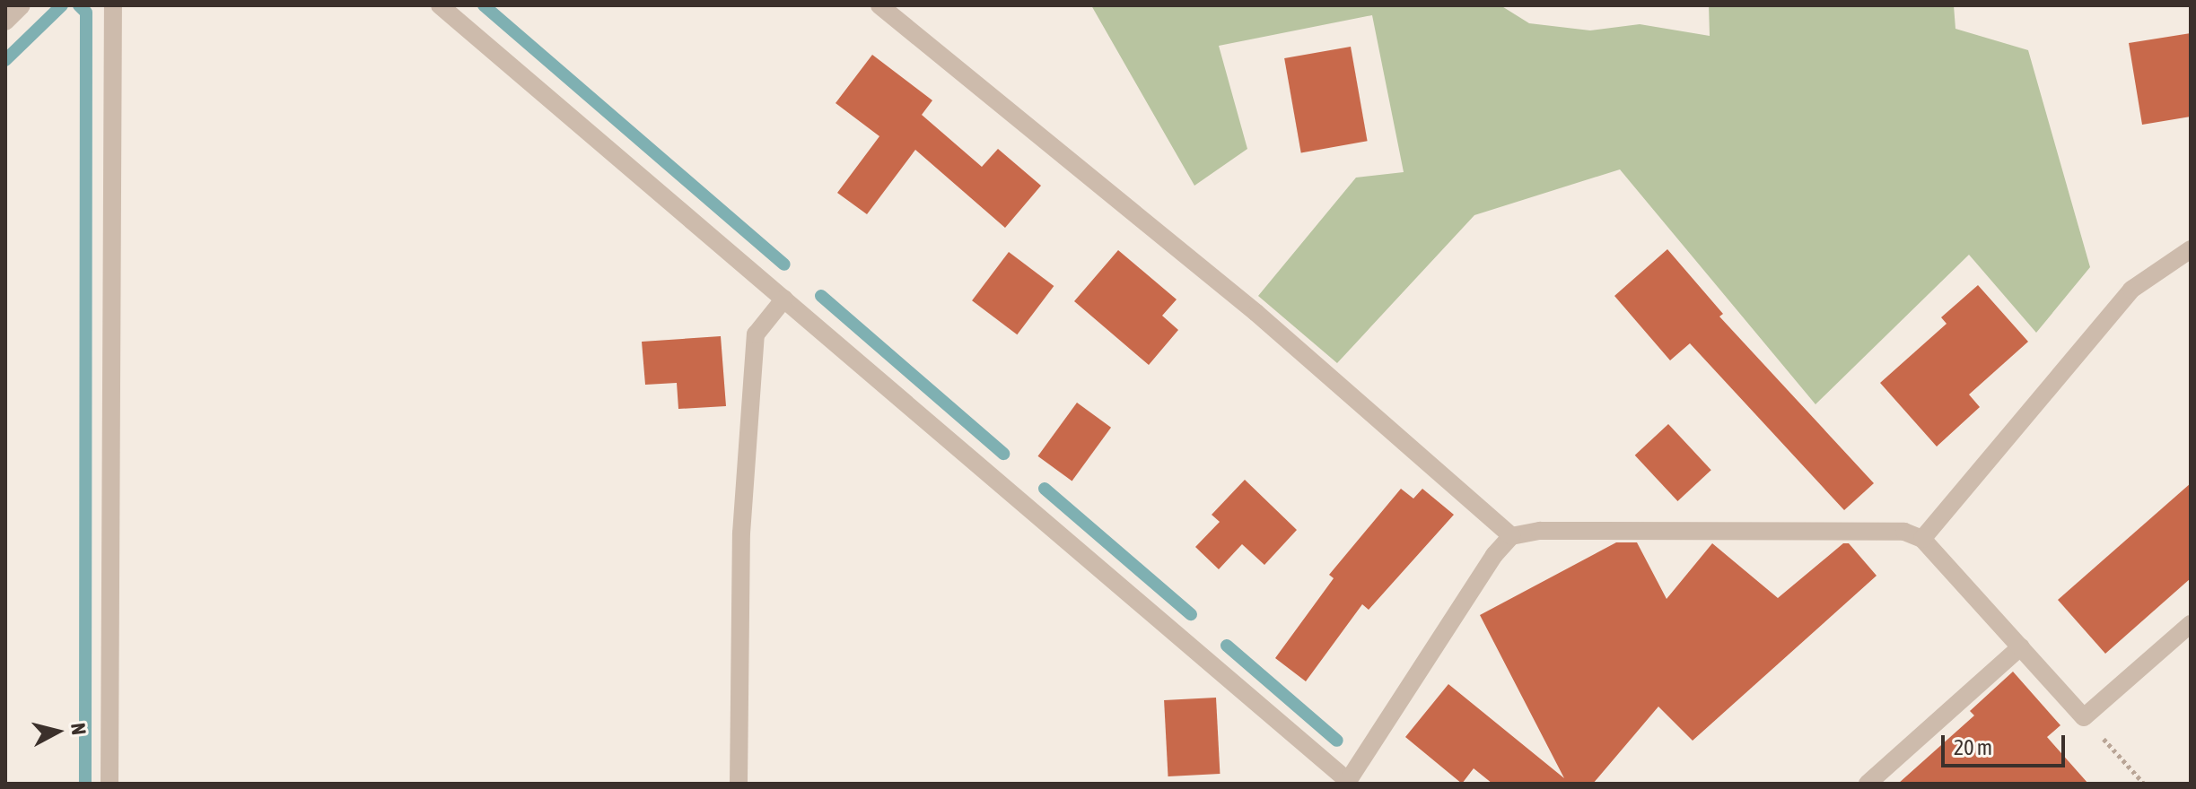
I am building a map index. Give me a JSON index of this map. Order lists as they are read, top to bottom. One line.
{"scale_bar":"20 m","north":"right"}
